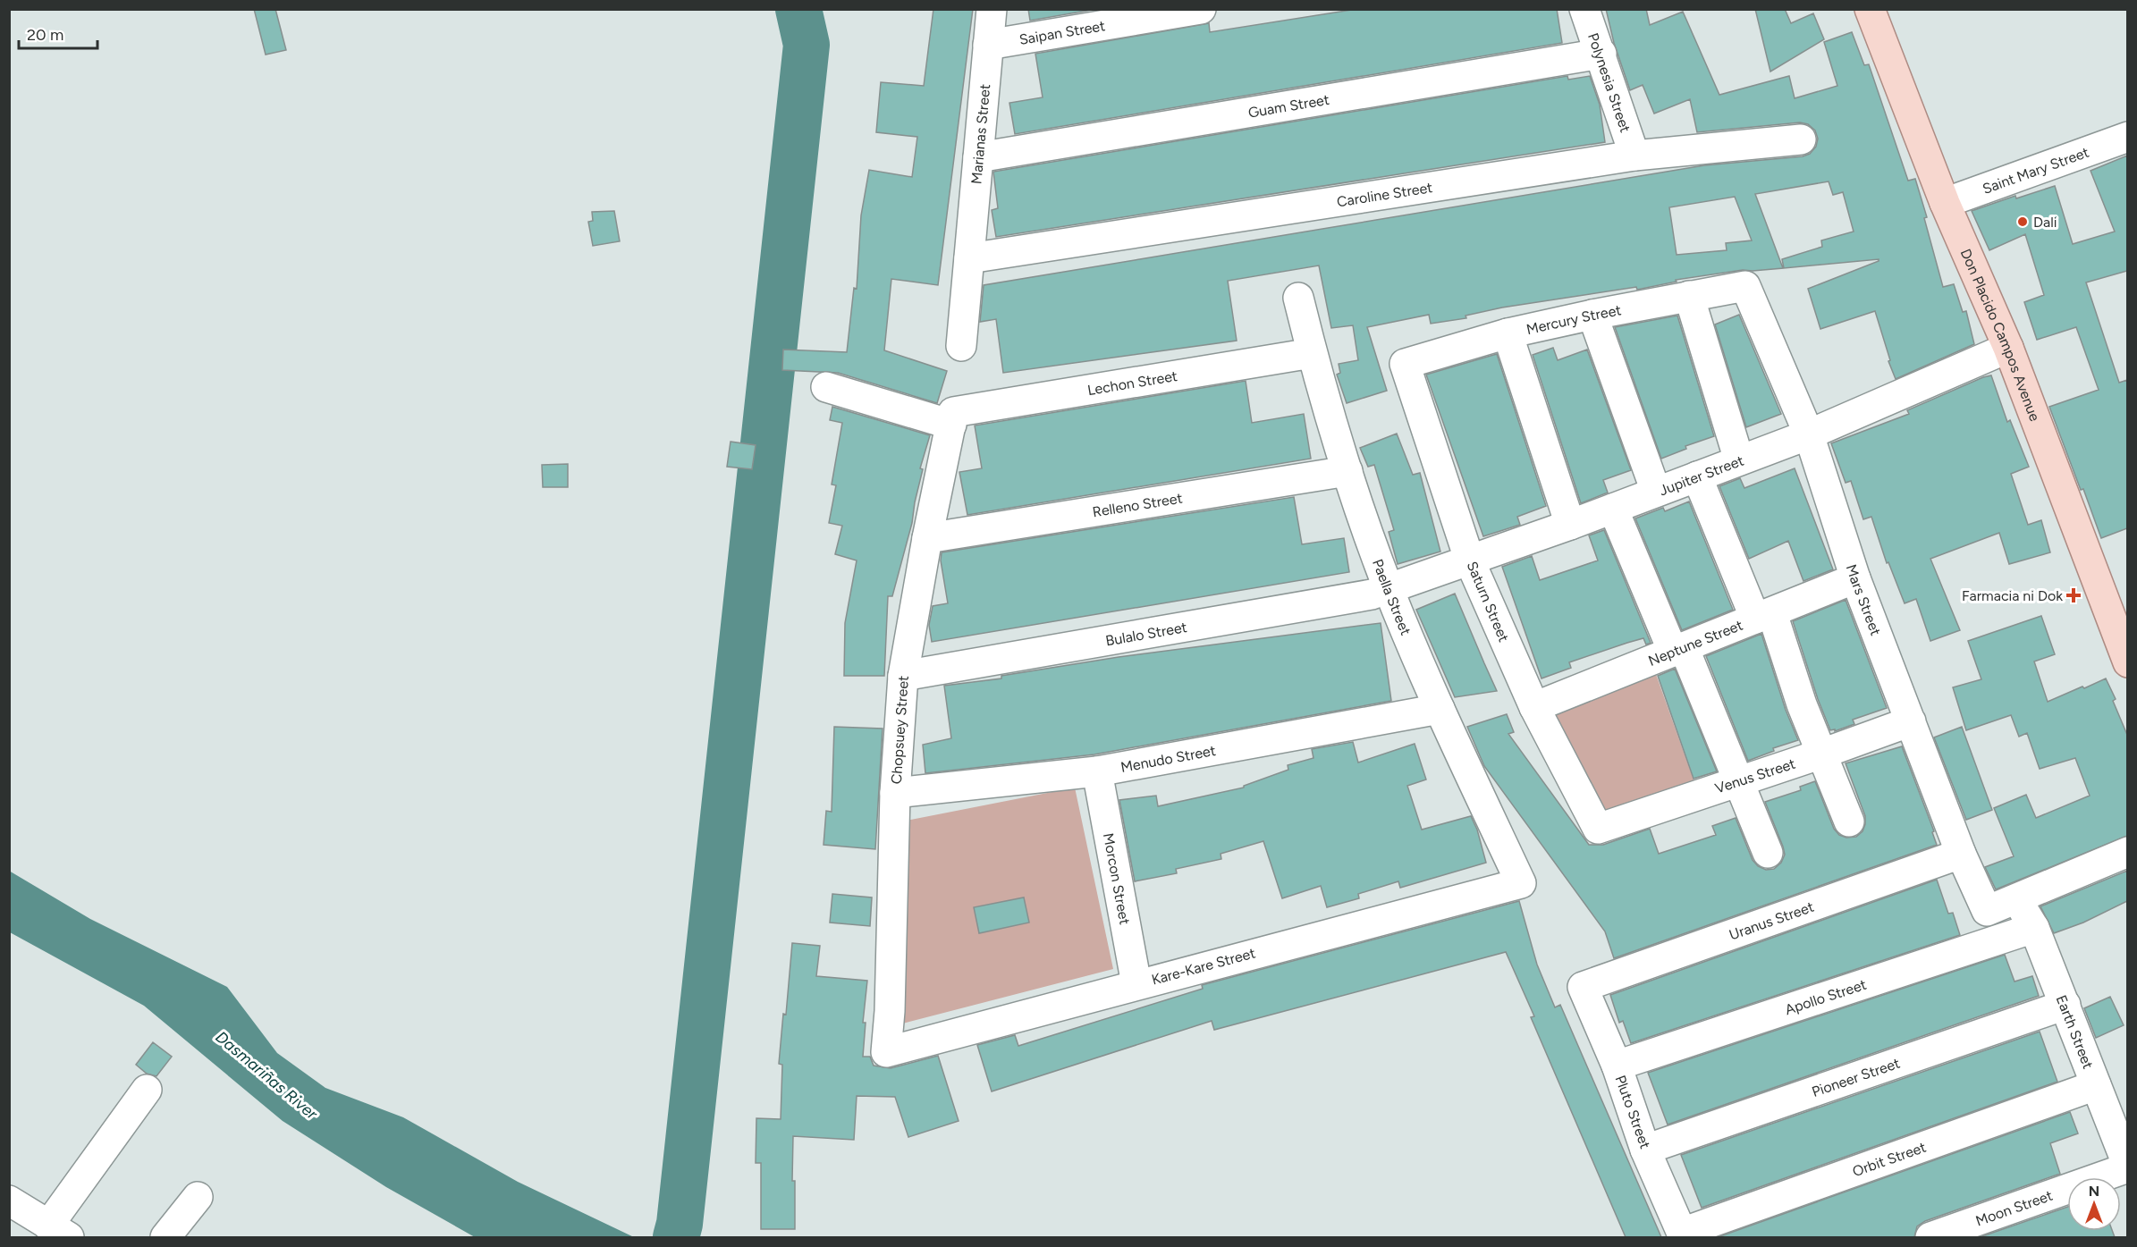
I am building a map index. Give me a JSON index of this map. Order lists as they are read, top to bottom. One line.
{"streets":{"main road":["Don Placido Campos Avenue"],"street":["Saipan Street","Polynesia Street","Guam Street","Marianas Street","Saint Mary Street","Caroline Street","Mercury Street","Lechon Street","Jupiter Street","Relleno Street","Paella Street","Mars Street","Saturn Street","Bulalo Street","Neptune Street","Chopsuey Street","Menudo Street","Venus Street","Morcon Street","Uranus Street","Kare-Kare Street","Apollo Street","Earth Street","Pioneer Street","Pluto Street","Orbit Street","Moon Street"]},"crossings":[["Saipan Street","Marianas Street"],["Polynesia Street","Guam Street"],["Polynesia Street","Caroline Street"],["Guam Street","Marianas Street"],["Marianas Street","Caroline Street"],["Saint Mary Street","Don Placido Campos Avenue"],["Mercury Street","Mars Street"],["Mercury Street","Saturn Street"],["Don Placido Campos Avenue","Jupiter Street"],["Lechon Street","Paella Street"],["Lechon Street","Chopsuey Street"],["Jupiter Street","Paella Street"],["Jupiter Street","Mars Street"],["Jupiter Street","Saturn Street"],["Jupiter Street","Bulalo Street"],["Relleno Street","Paella Street"],["Relleno Street","Chopsuey Street"],["Paella Street","Bulalo Street"],["Paella Street","Menudo Street"],["Paella Street","Kare-Kare Street"],["Mars Street","Neptune Street"],["Mars Street","Venus Street"],["Mars Street","Uranus Street"],["Mars Street","Earth Street"],["Saturn Street","Neptune Street"],["Saturn Street","Venus Street"],["Bulalo Street","Chopsuey Street"],["Chopsuey Street","Menudo Street"],["Chopsuey Street","Kare-Kare Street"],["Menudo Street","Morcon Street"],["Morcon Street","Kare-Kare Street"],["Uranus Street","Pluto Street"],["Apollo Street","Earth Street"],["Apollo Street","Pluto Street"],["Earth Street","Pioneer Street"],["Earth Street","Orbit Street"],["Earth Street","Moon Street"],["Pioneer Street","Pluto Street"],["Pluto Street","Orbit Street"]],"water":["Dasmariñas River"],"places":{"other":["Dali"],"health":["Farmacia ni Dok"]},"scale_bar":"20 m","north":"top"}
